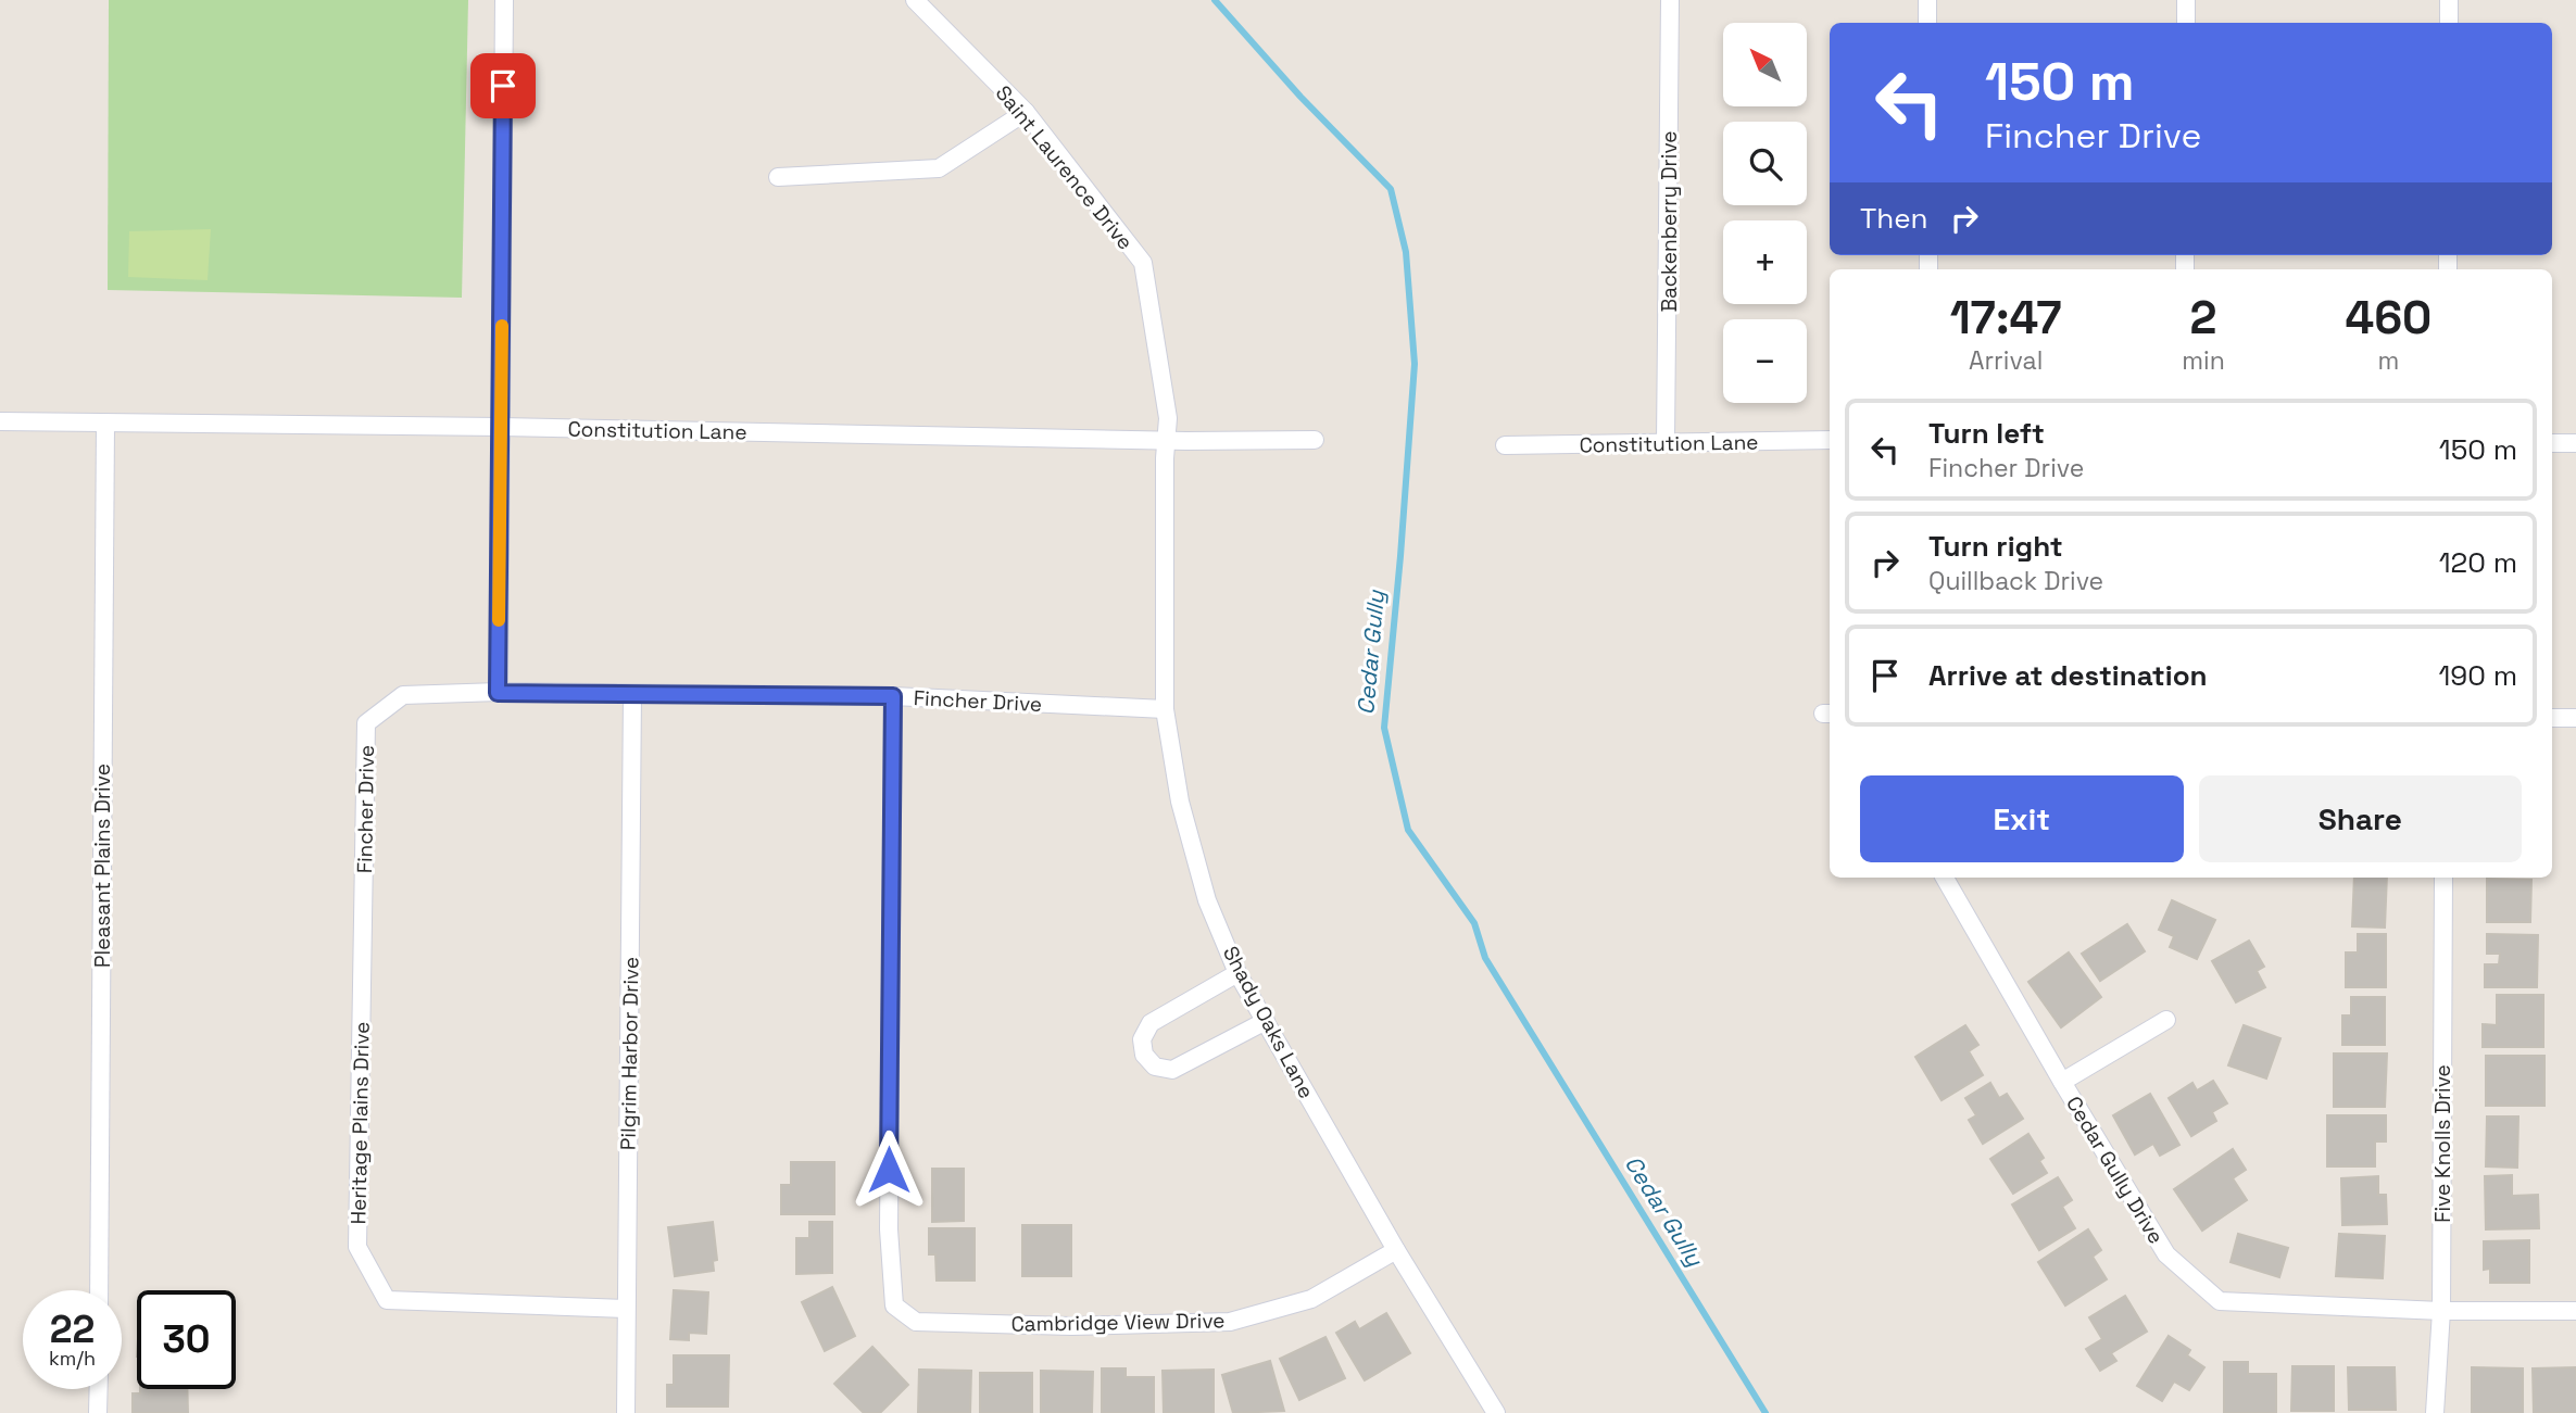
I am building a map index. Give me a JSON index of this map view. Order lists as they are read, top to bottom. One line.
{"streets":{"street":["Saint Laurence Drive","Backenberry Drive","Constitution Lane","Fincher Drive","Pleasant Plains Drive","Shady Oaks Lane","Pilgrim Harbor Drive","Heritage Plains Drive","Five Knolls Drive","Cedar Gully Drive","Cambridge View Drive"]},"crossings":[["Saint Laurence Drive","Constitution Lane"],["Saint Laurence Drive","Shady Oaks Lane"],["Backenberry Drive","Constitution Lane"],["Constitution Lane","Pleasant Plains Drive"],["Fincher Drive","Shady Oaks Lane"],["Fincher Drive","Pilgrim Harbor Drive"],["Fincher Drive","Heritage Plains Drive"],["Fincher Drive","Cambridge View Drive"],["Shady Oaks Lane","Cambridge View Drive"],["Pilgrim Harbor Drive","Heritage Plains Drive"],["Five Knolls Drive","Cedar Gully Drive"]],"water":["Cedar Gully"],"north":"top left","page":{"map_buttons":["+","−"],"turn":["150 m","Fincher Drive"],"then":"Then","eta":["17:47","Arrival","2","min","460","m"],"list":[{"name":"Turn left","note":"Fincher Drive","value":"150 m"},{"name":"Turn right","note":"Quillback Drive","value":"120 m"},{"name":"Arrive at destination","value":"190 m"}],"buttons":["Exit","Share"],"speed":"22 km/h","limit":"30"}}
